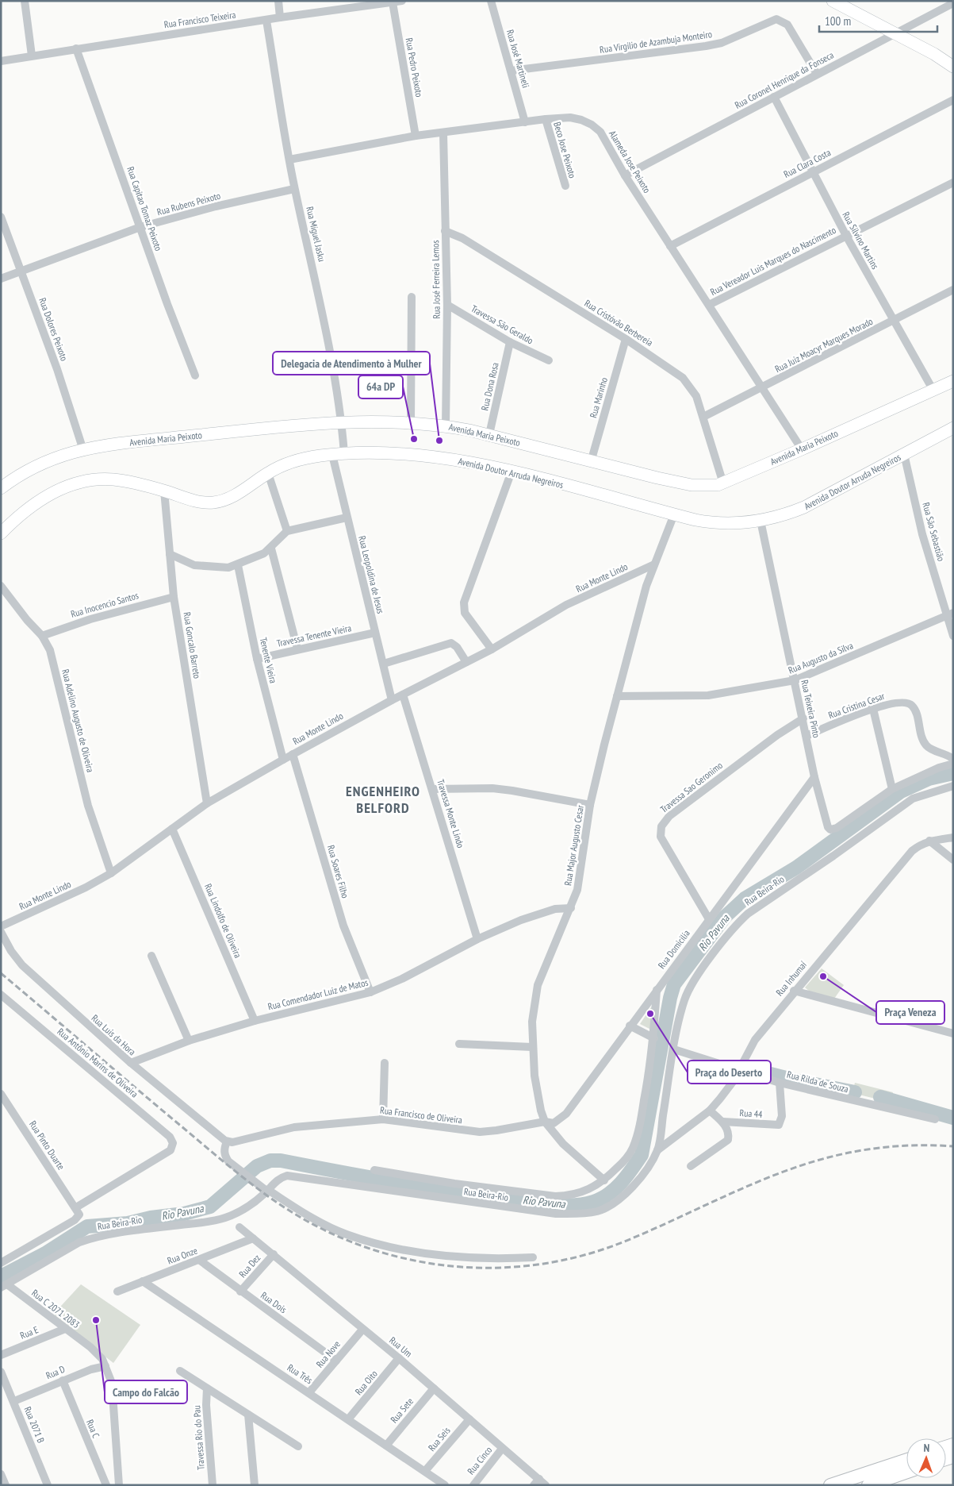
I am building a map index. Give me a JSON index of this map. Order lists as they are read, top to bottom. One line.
{"streets":{"main road":["Avenida Maria Peixoto","Avenida Doutor Arruda Negreiros"],"street":["Rua Francisco Teixeira","Rua Virgilio de Azambuja Monteiro","Rua José Martineli","Rua Pedro Peixoto","Rua Coronel Henrique da Fonseca","Beco Jose Peixoto","Alameda Jose Peixoto","Rua Clara Costa","Rua Rubens Peixoto","Rua Capitao Tomaz Peixoto","Rua Miguel Jasku","Rua Silvino Martins","Rua Vereador Luis Marques do Nascimento","Rua José Ferreira Lemos","Rua Cristóvão Berbereia","Travessa São Geraldo","Rua Dolores Peixoto","Rua Juiz Moacyr Marques Morado","Rua Dona Rosa","Rua Marinho","Rua São Sebastião","Rua Leopoldina de Jesus","Rua Monte Lindo","Rua Inocencio Santos","Travessa Tenente Vieira","Rua Goncalo Barreto","Rua Augusto da Silva","Tenente Vieira","Rua Cristina Cesar","Rua Teixeira Pinto","Rua Adelino Augusto de Oliveira","Travessa Sao Geronimo","Travessa Monte Lindo","Rua Major Augusto Cesar","Rua Soares Filho","Rua Beira-Rio","Rua Lindolfo de Oliveira","Rua Domicilia","Rua Inhumaí","Rua Comendador Luiz de Matos","Rua Luís da Hora","Rua Antônio Marins de Oliveira","Rua Rilda de Souza","Rua 44","Rua Francisco de Oliveira","Rua Pinto Duarte","Rua Onze","Rua Dez","Rua Dois","Rua C 2071 2083","Rua E","Rua Um","Rua Nove","Rua D","Rua Três","Rua Oito","Rua Sete","Rua 2071 B","Rua C","Travessa Rio do Pau","Rua Seis","Rua Cinco"]},"crossings":[["Rua Francisco Teixeira","Rua Pedro Peixoto"],["Rua Francisco Teixeira","Rua Capitao Tomaz Peixoto"],["Rua Francisco Teixeira","Rua Miguel Jasku"],["Rua Virgilio de Azambuja Monteiro","Rua José Martineli"],["Rua Virgilio de Azambuja Monteiro","Rua Coronel Henrique da Fonseca"],["Rua José Martineli","Alameda Jose Peixoto"],["Rua Pedro Peixoto","Alameda Jose Peixoto"],["Rua Coronel Henrique da Fonseca","Alameda Jose Peixoto"],["Rua Coronel Henrique da Fonseca","Rua Silvino Martins"],["Beco Jose Peixoto","Alameda Jose Peixoto"],["Alameda Jose Peixoto","Rua Clara Costa"],["Alameda Jose Peixoto","Rua Miguel Jasku"],["Alameda Jose Peixoto","Rua Vereador Luis Marques do Nascimento"],["Alameda Jose Peixoto","Rua José Ferreira Lemos"],["Alameda Jose Peixoto","Rua Juiz Moacyr Marques Morado"],["Alameda Jose Peixoto","Avenida Maria Peixoto"],["Rua Clara Costa","Rua Silvino Martins"],["Rua Rubens Peixoto","Rua Capitao Tomaz Peixoto"],["Rua Rubens Peixoto","Rua Miguel Jasku"],["Rua Rubens Peixoto","Rua Dolores Peixoto"],["Rua Miguel Jasku","Avenida Maria Peixoto"],["Rua Miguel Jasku","Avenida Doutor Arruda Negreiros"],["Rua Silvino Martins","Rua Vereador Luis Marques do Nascimento"],["Rua Silvino Martins","Rua Juiz Moacyr Marques Morado"],["Rua Silvino Martins","Avenida Maria Peixoto"],["Rua José Ferreira Lemos","Rua Cristóvão Berbereia"],["Rua José Ferreira Lemos","Travessa São Geraldo"],["Rua José Ferreira Lemos","Avenida Maria Peixoto"],["Rua Cristóvão Berbereia","Rua Juiz Moacyr Marques Morado"],["Rua Cristóvão Berbereia","Rua Marinho"],["Rua Cristóvão Berbereia","Avenida Maria Peixoto"],["Travessa São Geraldo","Rua Dona Rosa"],["Rua Dolores Peixoto","Avenida Maria Peixoto"],["Rua Dona Rosa","Avenida Maria Peixoto"],["Rua Marinho","Avenida Maria Peixoto"],["Avenida Doutor Arruda Negreiros","Rua São Sebastião"],["Avenida Doutor Arruda Negreiros","Rua Leopoldina de Jesus"],["Avenida Doutor Arruda Negreiros","Rua Goncalo Barreto"],["Avenida Doutor Arruda Negreiros","Rua Teixeira Pinto"],["Avenida Doutor Arruda Negreiros","Rua Major Augusto Cesar"],["Rua São Sebastião","Rua Augusto da Silva"],["Rua Leopoldina de Jesus","Rua Monte Lindo"],["Rua Leopoldina de Jesus","Travessa Tenente Vieira"],["Rua Monte Lindo","Rua Goncalo Barreto"],["Rua Monte Lindo","Tenente Vieira"],["Rua Monte Lindo","Rua Adelino Augusto de Oliveira"],["Rua Monte Lindo","Travessa Monte Lindo"],["Rua Monte Lindo","Rua Major Augusto Cesar"],["Rua Monte Lindo","Rua Soares Filho"],["Rua Monte Lindo","Rua Lindolfo de Oliveira"],["Rua Inocencio Santos","Rua Goncalo Barreto"],["Rua Inocencio Santos","Rua Adelino Augusto de Oliveira"],["Travessa Tenente Vieira","Tenente Vieira"],["Rua Augusto da Silva","Rua Teixeira Pinto"],["Rua Augusto da Silva","Rua Major Augusto Cesar"],["Rua Cristina Cesar","Rua Teixeira Pinto"],["Rua Teixeira Pinto","Travessa Sao Geronimo"],["Rua Teixeira Pinto","Rua Domicilia"],["Travessa Sao Geronimo","Rua Domicilia"],["Travessa Monte Lindo","Rua Comendador Luiz de Matos"],["Rua Major Augusto Cesar","Rua Domicilia"],["Rua Major Augusto Cesar","Rua Comendador Luiz de Matos"],["Rua Major Augusto Cesar","Rua Francisco de Oliveira"],["Rua Soares Filho","Rua Comendador Luiz de Matos"],["Rua Beira-Rio","Rua Inhumaí"],["Rua Beira-Rio","Rua Rilda de Souza"],["Rua Beira-Rio","Rua C 2071 2083"],["Rua Lindolfo de Oliveira","Rua Comendador Luiz de Matos"],["Rua Domicilia","Rua Francisco de Oliveira"],["Rua Inhumaí","Rua Rilda de Souza"],["Rua Comendador Luiz de Matos","Rua Luís da Hora"],["Rua Luís da Hora","Rua Francisco de Oliveira"],["Rua Antônio Marins de Oliveira","Rua Pinto Duarte"],["Rua Rilda de Souza","Rua 44"],["Rua Onze","Rua Dois"],["Rua Onze","Rua Um"],["Rua Onze","Rua Três"],["Rua Dez","Rua Dois"],["Rua Dez","Rua Um"],["Rua Dois","Rua Nove"],["Rua C 2071 2083","Rua E"],["Rua C 2071 2083","Rua D"],["Rua Um","Rua Nove"],["Rua Um","Rua Oito"],["Rua Um","Rua Sete"],["Rua Um","Rua Seis"],["Rua Um","Rua Cinco"],["Rua Nove","Rua Três"],["Rua D","Rua 2071 B"],["Rua D","Rua C"],["Rua Três","Rua Oito"],["Rua Três","Rua Sete"],["Rua Três","Rua Seis"]],"districts":["ENGENHEIRO BELFORD"],"water":["Rio Pavuna"],"places":["64a DP","Delegacia de Atendimento à Mulher","Praça Veneza","Praça do Deserto","Campo do Falcão"],"scale_bar":"100 m","north":"top"}
